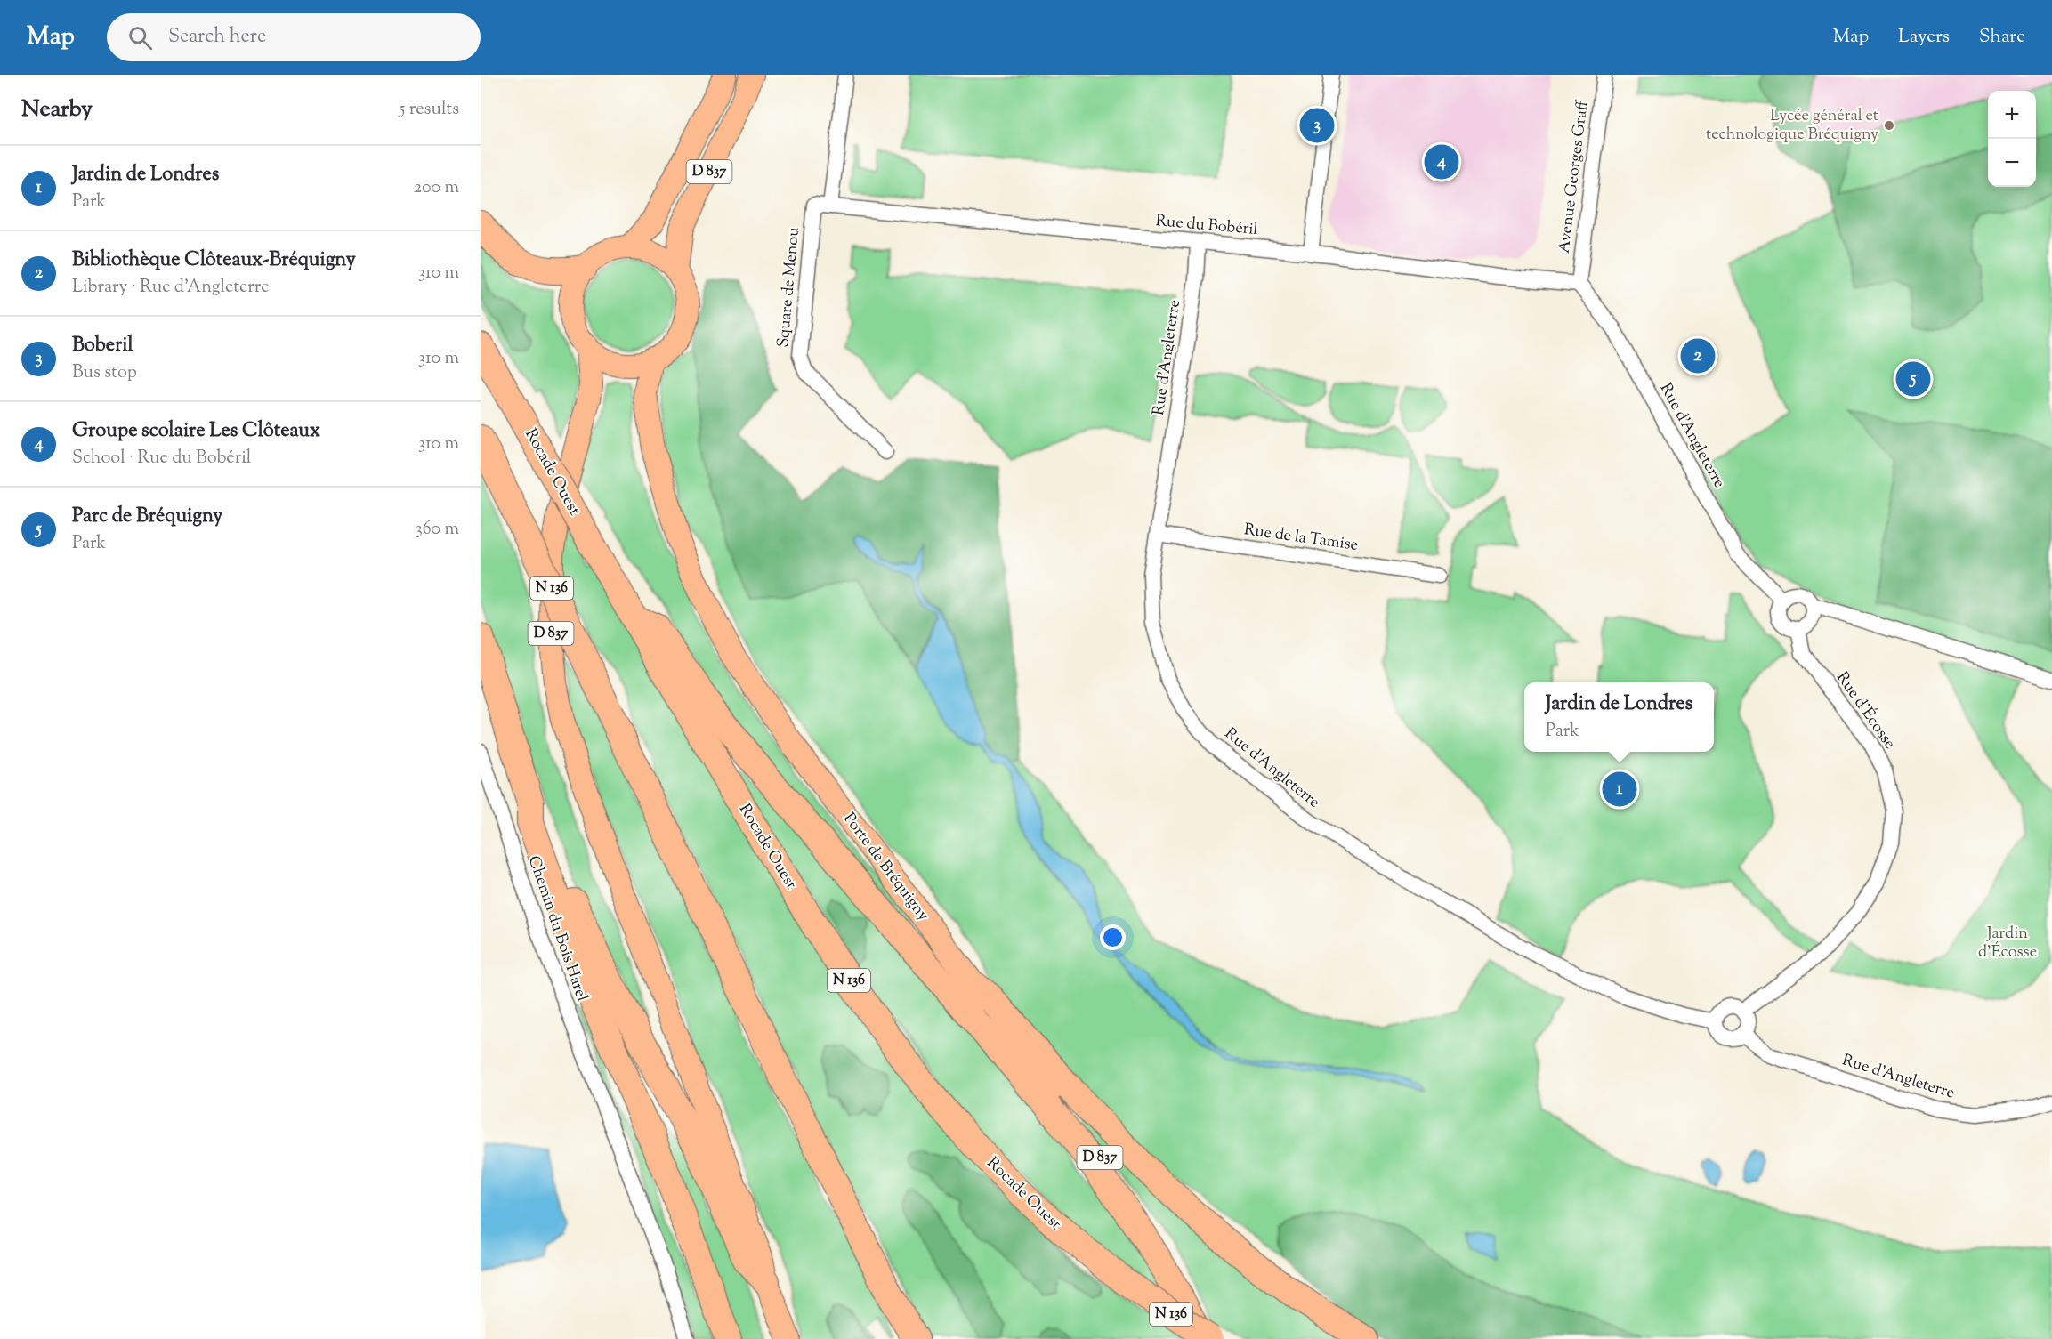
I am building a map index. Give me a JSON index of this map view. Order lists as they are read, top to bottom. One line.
{"streets":{"highway":["Rocade Ouest","N 136"],"main road":["D 837","Porte de Bréquigny"],"street":["Avenue Georges Graff","Rue du Bobéril","Square de Menou","Rue d'Angleterre","Rue de la Tamise","Rue d'Écosse","Chemin du Bois Harel"]},"crossings":[["D 837","Porte de Bréquigny"],["Avenue Georges Graff","Rue du Bobéril"],["Avenue Georges Graff","Rue d'Angleterre"],["Rue du Bobéril","Square de Menou"],["Rue du Bobéril","Rue d'Angleterre"],["Rue d'Angleterre","Rue de la Tamise"],["Rue d'Angleterre","Rue d'Écosse"],["Rocade Ouest","Porte de Bréquigny"]],"parks":["Jardin d'Écosse"],"places":["Lycée général et technologique Bréquigny"],"page":{"header":"Map","search":"Search here","nav":["Map","Layers","Share"],"heading":["Nearby","5 results"],"map_buttons":["+","−"],"pins":["3","4","2","5","1"],"list":[{"mark":"1","name":"Jardin de Londres","note":"Park","value":"200 m"},{"mark":"2","name":"Bibliothèque Clôteaux-Bréquigny","note":"Library · Rue d'Angleterre","value":"310 m"},{"mark":"3","name":"Boberil","note":"Bus stop","value":"310 m"},{"mark":"4","name":"Groupe scolaire Les Clôteaux","note":"School · Rue du Bobéril","value":"310 m"},{"mark":"5","name":"Parc de Bréquigny","note":"Park","value":"360 m"}],"popup":["Jardin de Londres","Park"]}}
